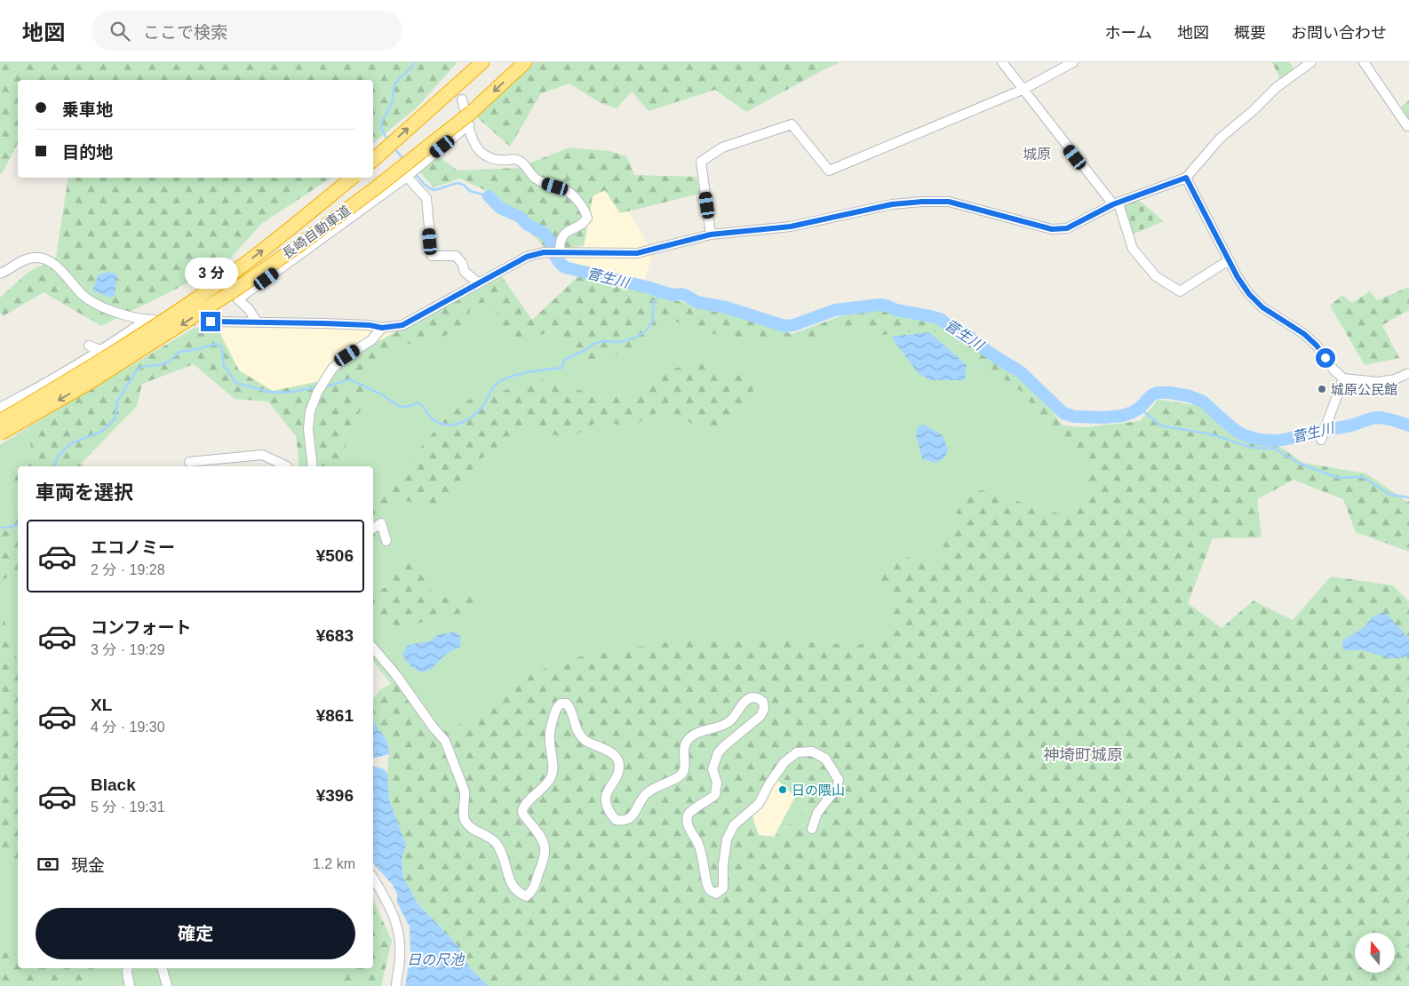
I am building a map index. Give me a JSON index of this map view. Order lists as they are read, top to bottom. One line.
{"streets":{"highway":["長崎自動車道"]},"districts":["城原","神埼町城原"],"water":["菅生川","日の尺池"],"places":["城原公民館","日の隈山"],"north":"top","page":{"header":"地図","search":"ここで検索","nav":["ホーム","地図","概要","お問い合わせ"],"banner":["乗車地","目的地"],"bubble":"3 分","heading":"車両を選択","list":[{"name":"エコノミー","note":"2 分 · 19:28","value":"¥506"},{"name":"コンフォート","note":"3 分 · 19:29","value":"¥683"},{"name":"XL","note":"4 分 · 19:30","value":"¥861"},{"name":"Black","note":"5 分 · 19:31","value":"¥396"}],"pay":["現金","1.2 km"],"buttons":"確定"}}
